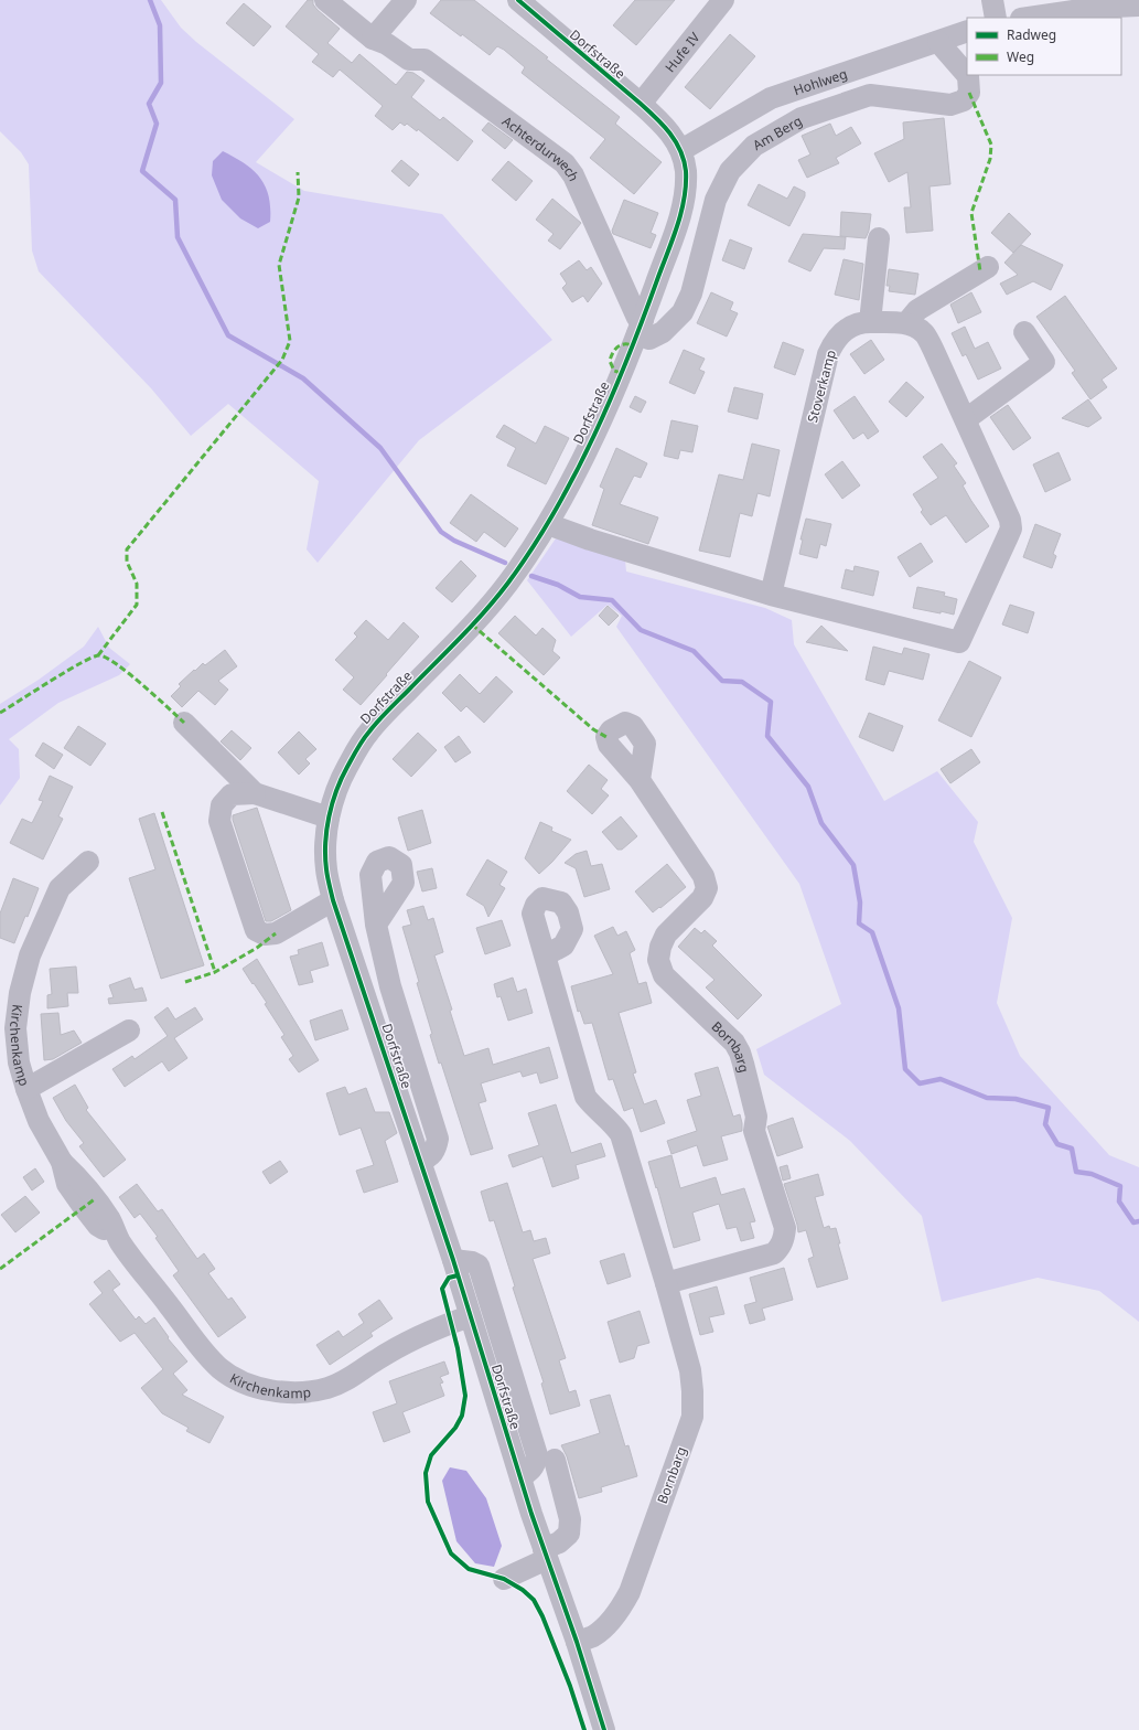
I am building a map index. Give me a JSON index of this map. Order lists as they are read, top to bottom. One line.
{"streets":{"street":["Hufe IV","Dorfstraße","Hohlweg","Am Berg","Achterdurwech","Stoverkamp","Kirchenkamp","Bornbarg"]},"crossings":[["Hufe IV","Dorfstraße"],["Dorfstraße","Hohlweg"],["Dorfstraße","Am Berg"],["Dorfstraße","Achterdurwech"],["Dorfstraße","Stoverkamp"],["Dorfstraße","Kirchenkamp"],["Dorfstraße","Bornbarg"],["Hohlweg","Am Berg"],["Am Berg","Achterdurwech"]],"legend":["Radweg","Weg"]}
